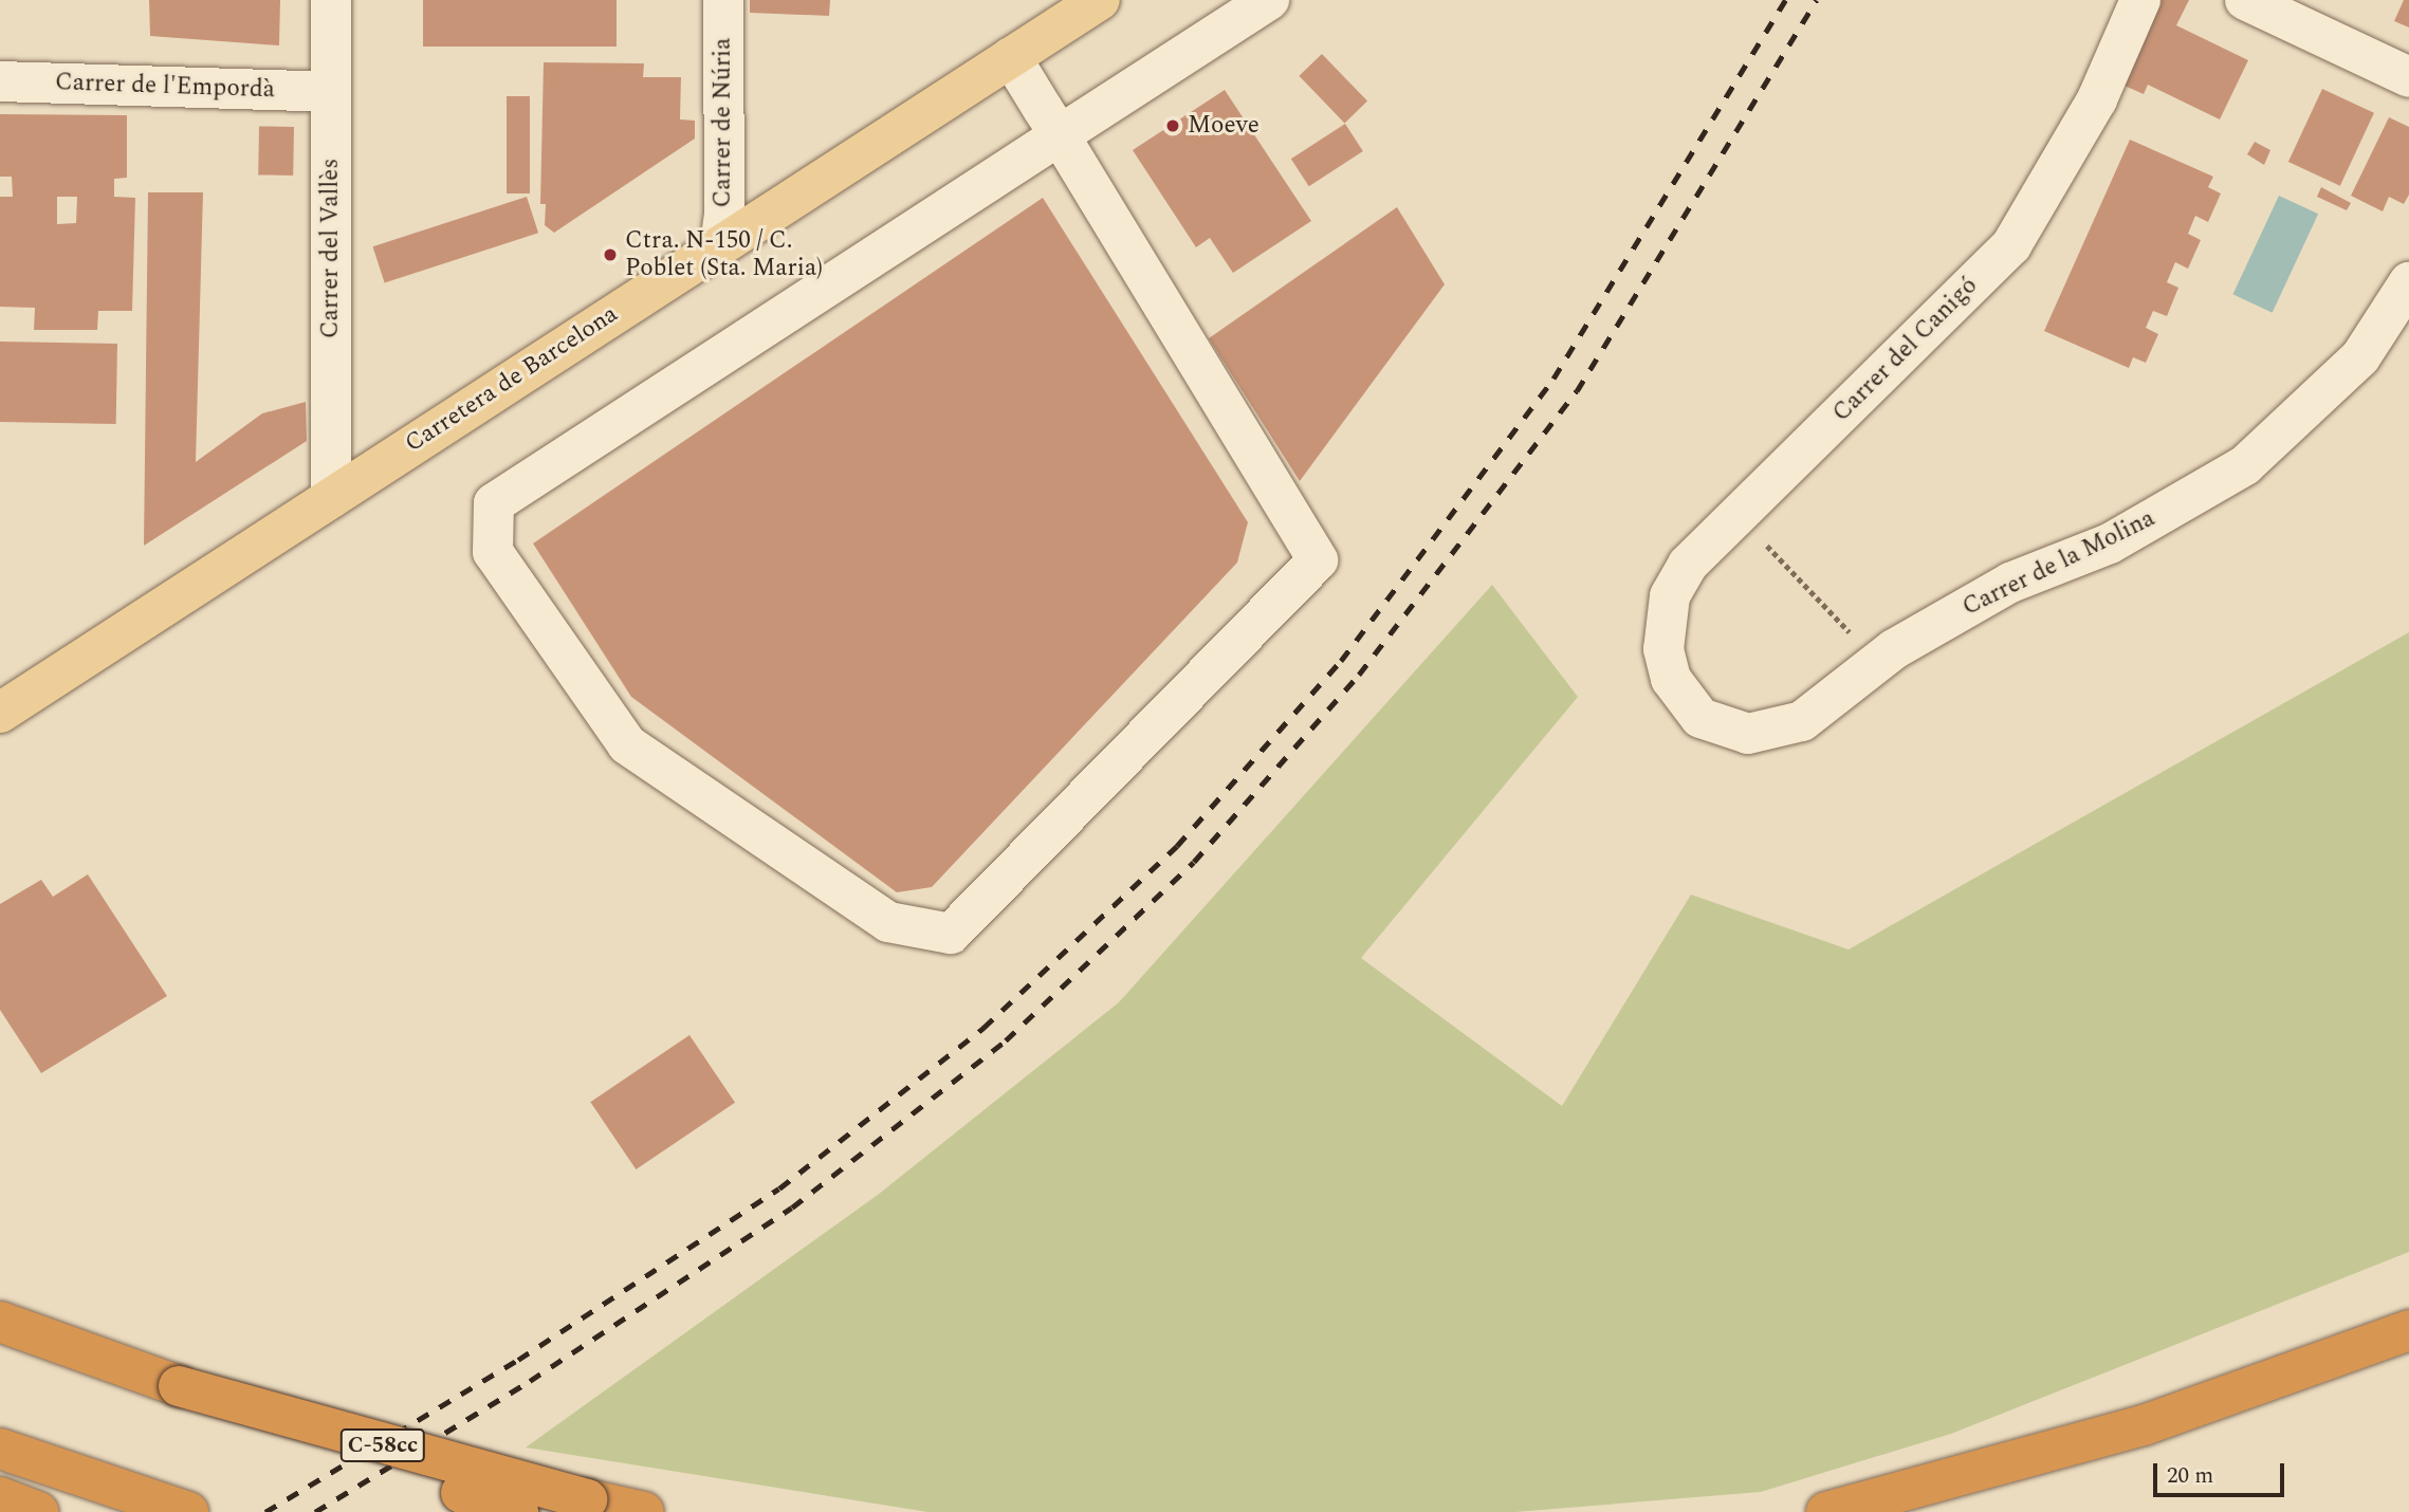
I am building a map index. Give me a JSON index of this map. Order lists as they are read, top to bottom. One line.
{"streets":{"highway":["C-58cc"],"main road":["Carretera de Barcelona"],"street":["Carrer de l'Empordà","Carrer de Núria","Carrer del Vallès","Carrer del Canigó","Carrer de la Molina"]},"crossings":[["Carrer de l'Empordà","Carrer del Vallès"],["Carrer de Núria","Carretera de Barcelona"],["Carrer del Vallès","Carretera de Barcelona"],["Carrer del Canigó","Carrer de la Molina"]],"places":["Moeve","Ctra. N-150 / C. Poblet (Sta. Maria)"],"scale_bar":"20 m"}
